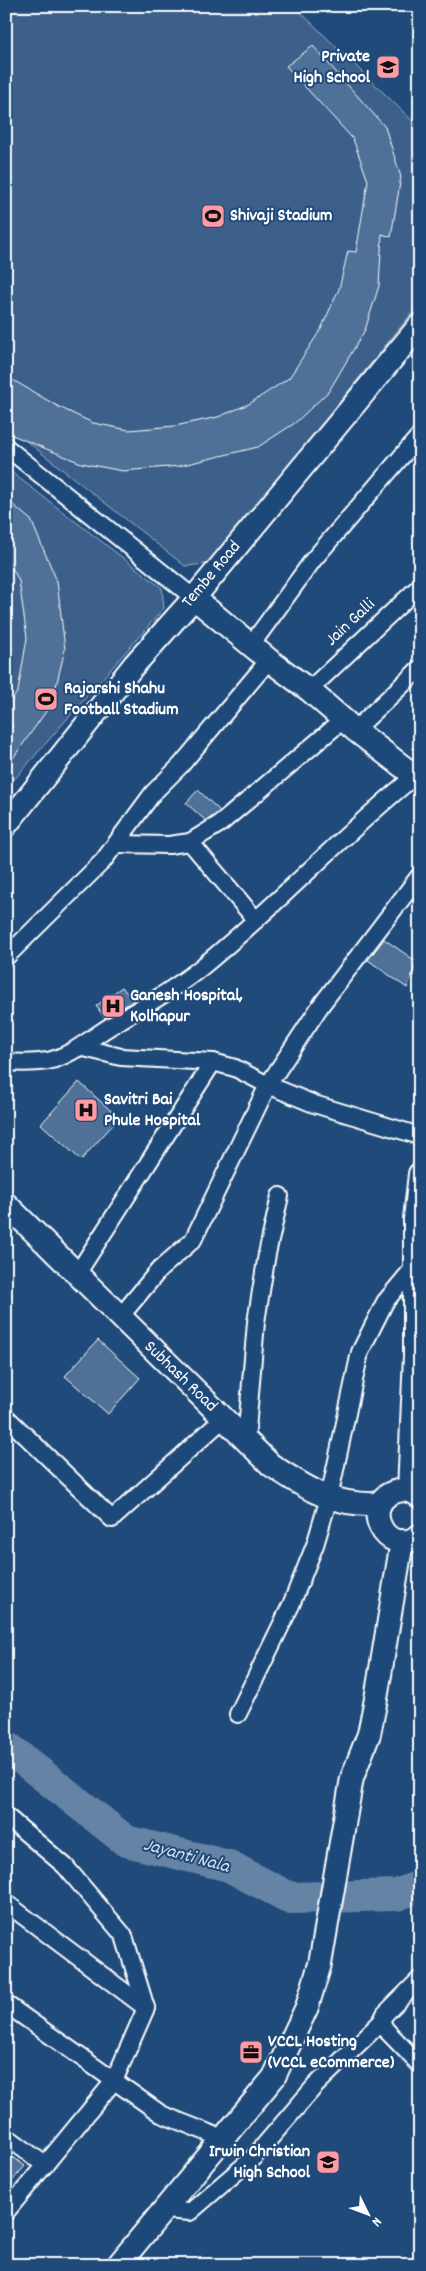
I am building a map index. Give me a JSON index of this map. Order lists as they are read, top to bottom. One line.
{"streets":{"main road":["Tembe Road","Subhash Road"],"street":["Jain Galli"]},"water":["Jayanti Nala"],"places":{"school or university":["Private High School","Irwin Christian High School"],"sports":["Shivaji Stadium","Rajarshi Shahu Football Stadium"],"hospital":["Ganesh Hospital, Kolhapur","Savitri Bai Phule Hospital"],"office":["VCCL Hosting (VCCL eCommerce)"]},"north":"bottom right"}
